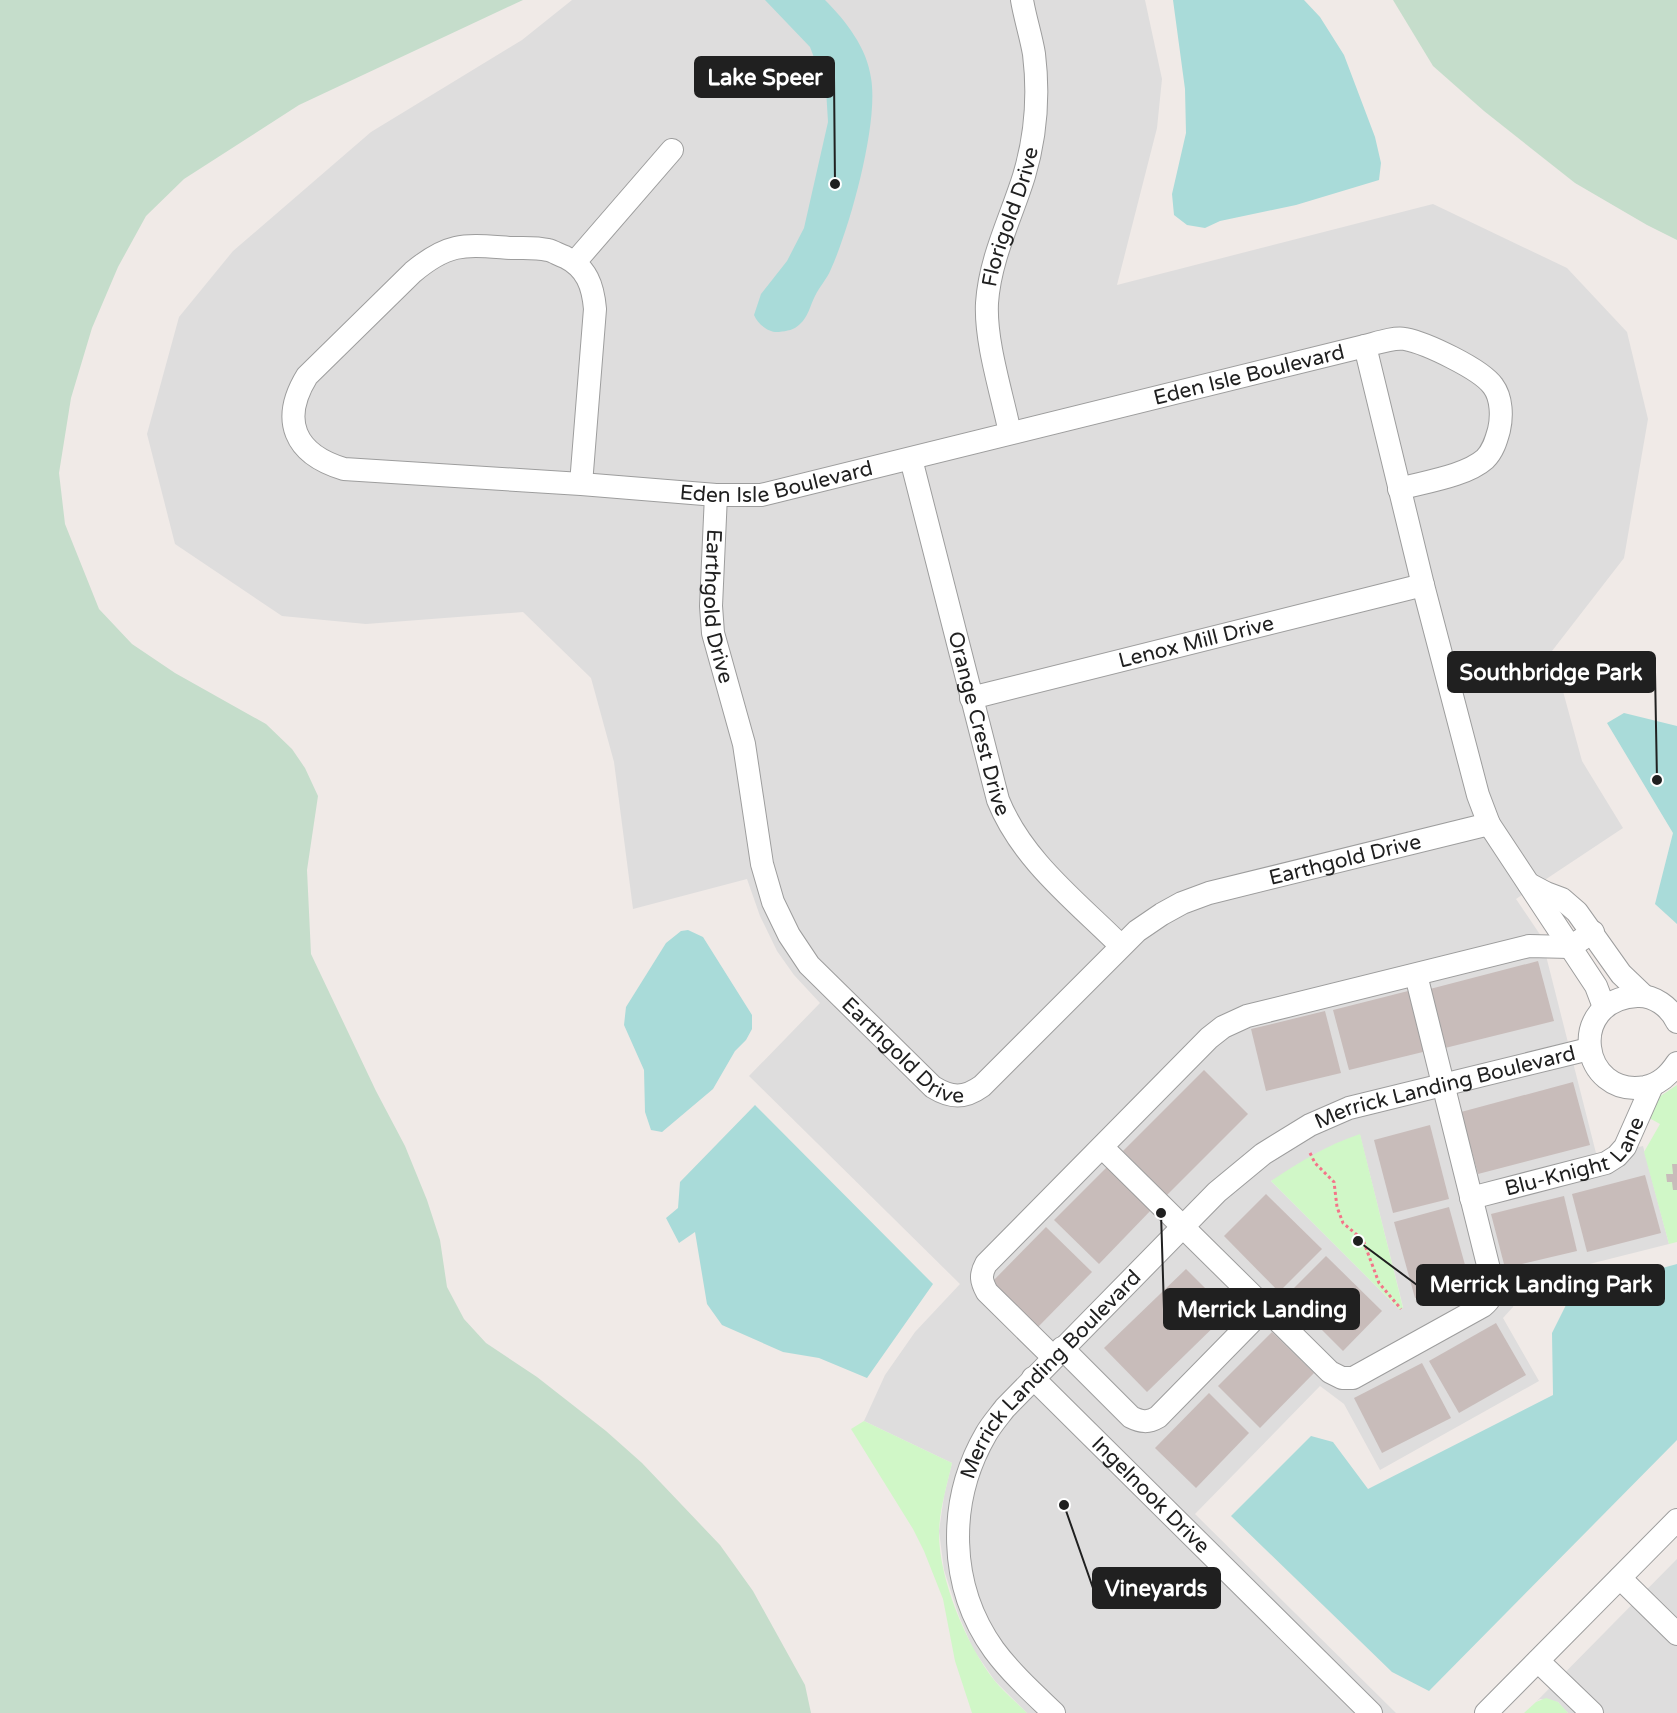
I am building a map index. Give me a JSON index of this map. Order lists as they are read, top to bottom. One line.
{"streets":{"street":["Florigold Drive","Eden Isle Boulevard","Earthgold Drive","Lenox Mill Drive","Orange Crest Drive","Merrick Landing Boulevard","Blu-Knight Lane","Ingelnook Drive"]},"crossings":[["Florigold Drive","Eden Isle Boulevard"],["Eden Isle Boulevard","Earthgold Drive"],["Eden Isle Boulevard","Lenox Mill Drive"],["Eden Isle Boulevard","Orange Crest Drive"],["Earthgold Drive","Orange Crest Drive"],["Lenox Mill Drive","Orange Crest Drive"],["Merrick Landing Boulevard","Ingelnook Drive"]],"places":["Lake Speer","Southbridge Park","Merrick Landing","Merrick Landing Park","Vineyards"]}
